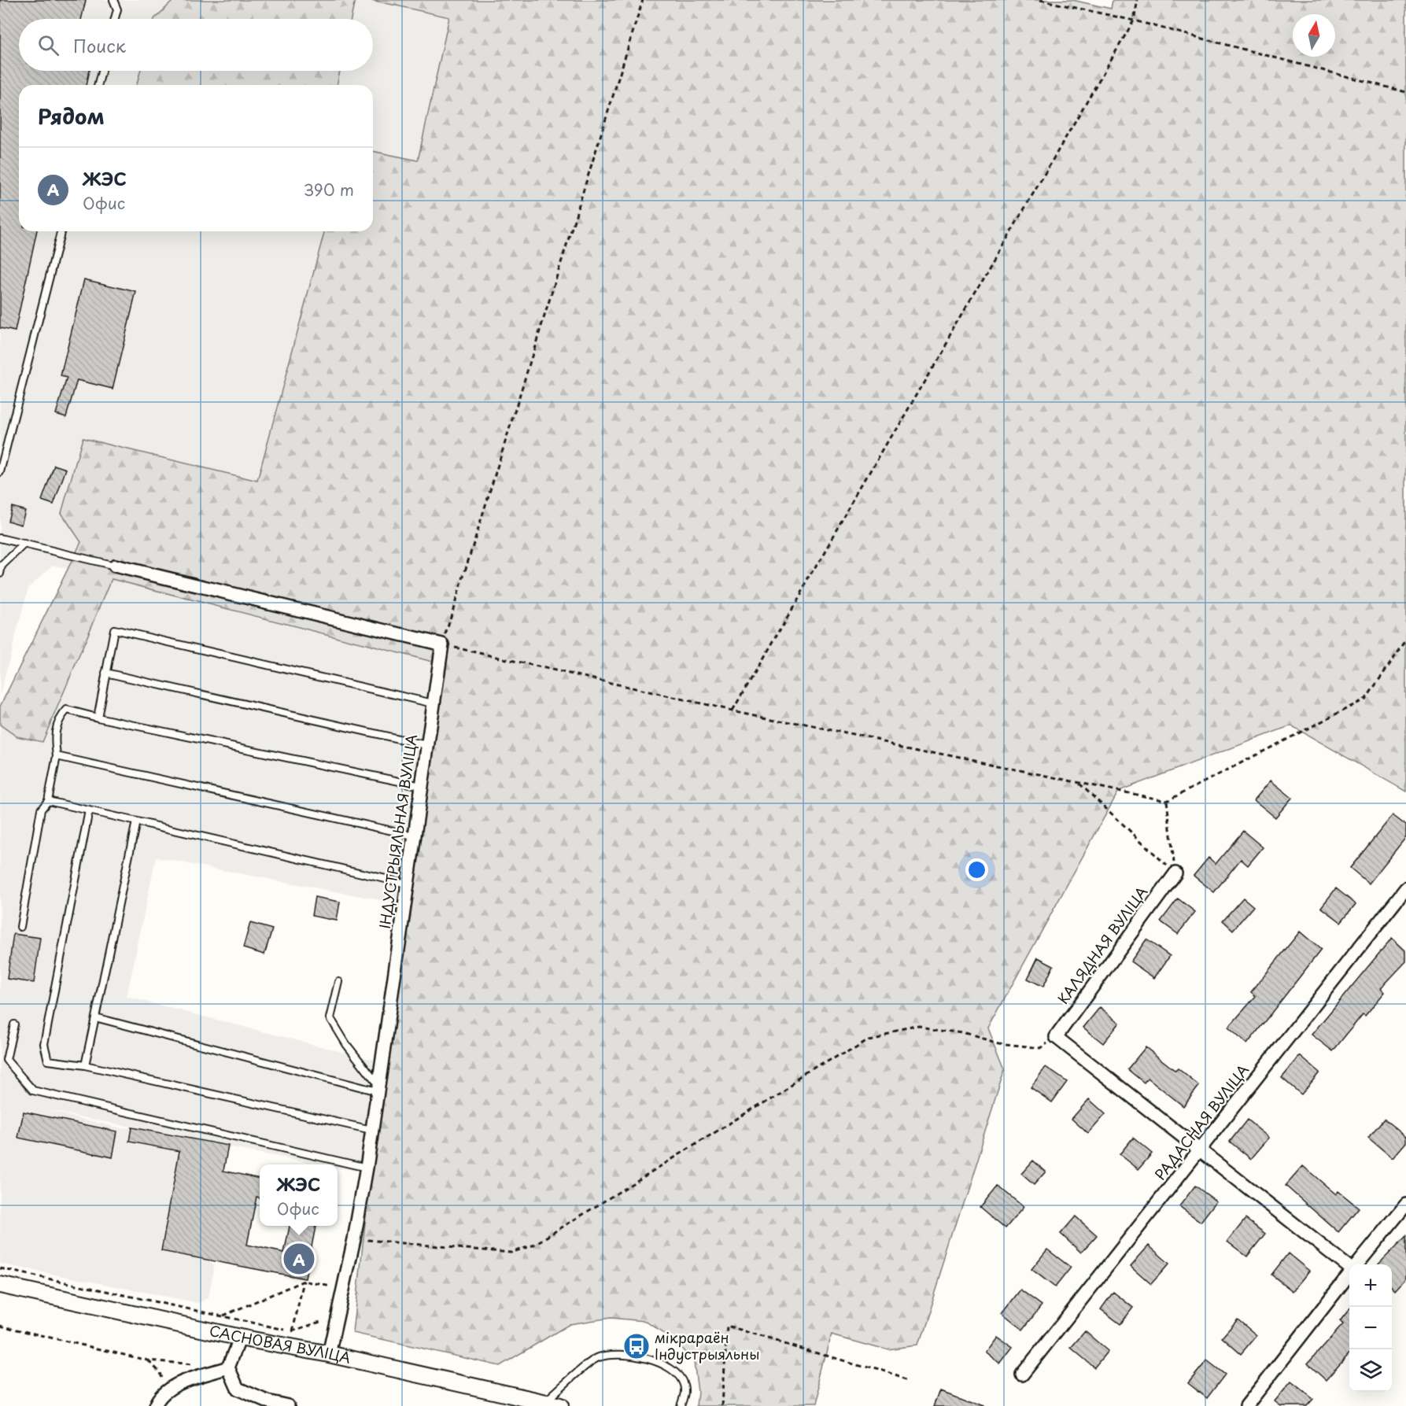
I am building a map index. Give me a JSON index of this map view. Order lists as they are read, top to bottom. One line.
{"streets":{"street":["ІНДУСТРЫЯЛЬНАЯ ВУЛІЦА","КАЛЯДНАЯ ВУЛІЦА","РАДАСНАЯ ВУЛІЦА","САСНОВАЯ ВУЛІЦА"]},"crossings":[["ІНДУСТРЫЯЛЬНАЯ ВУЛІЦА","САСНОВАЯ ВУЛІЦА"]],"places":{"bus stop":["мікрараён Індустрыяльны"]},"north":"top","page":{"search":"Поиск","heading":"Рядом","list":[{"mark":"A","name":"ЖЭС","note":"Офис","value":"390 m"}],"popup":["ЖЭС","Офис"],"pins":"A","map_buttons":["+","−"]}}
